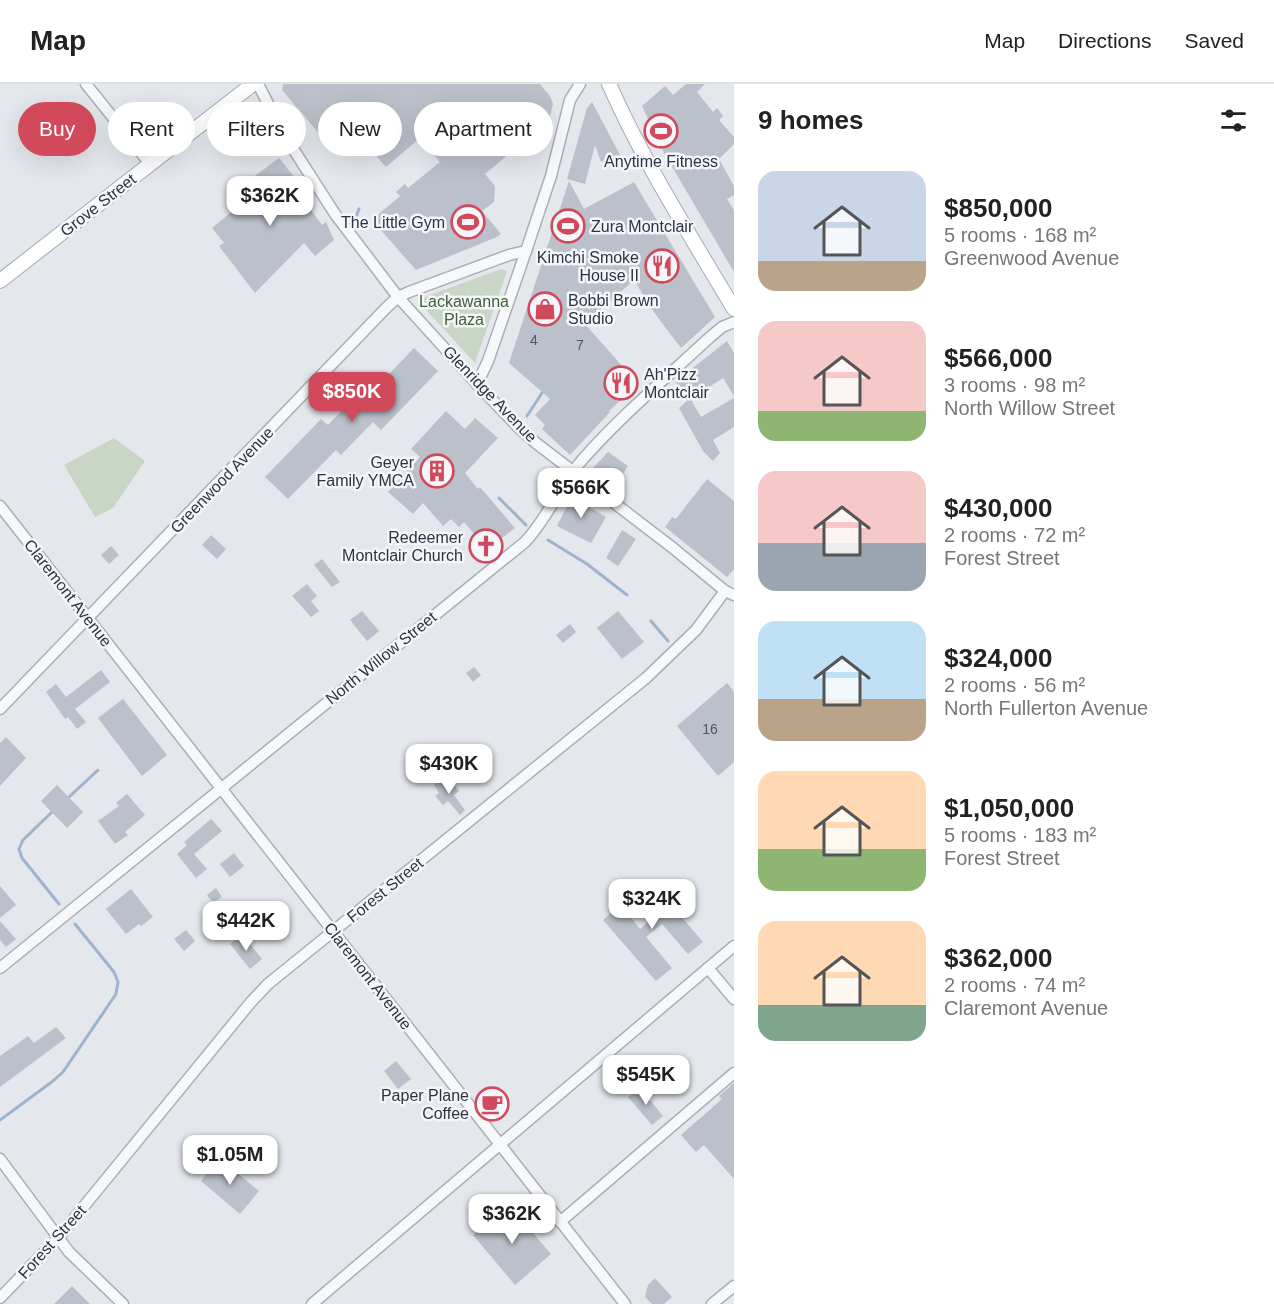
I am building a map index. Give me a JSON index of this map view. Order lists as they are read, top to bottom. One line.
{"streets":{"main road":["Grove Street"],"street":["Glenridge Avenue","Greenwood Avenue","Claremont Avenue","North Willow Street","Forest Street"]},"crossings":[["Glenridge Avenue","Greenwood Avenue"],["Glenridge Avenue","North Willow Street"],["Glenridge Avenue","Forest Street"],["Greenwood Avenue","Claremont Avenue"],["Claremont Avenue","North Willow Street"],["Claremont Avenue","Forest Street"]],"parks":["Lackawanna Plaza"],"places":{"sports":["Anytime Fitness","The Little Gym","Zura Montclair"],"restaurant":["Kimchi Smoke House II","Ah'Pizz Montclair"],"shop":["Bobbi Brown Studio"],"building":["Geyer Family YMCA"],"church":["Redeemer Montclair Church"],"cafe":["Paper Plane Coffee"]},"house_numbers":["4","7","16"],"page":{"header":"Map","nav":["Map","Directions","Saved"],"heading":"9 homes","chip":["Buy","Rent","Filters","New","Apartment"],"list":[{"name":"$850,000","note":"5 rooms · 168 m² · Greenwood Avenue"},{"name":"$566,000","note":"3 rooms · 98 m² · North Willow Street"},{"name":"$430,000","note":"2 rooms · 72 m² · Forest Street"},{"name":"$324,000","note":"2 rooms · 56 m² · North Fullerton Avenue"},{"name":"$1,050,000","note":"5 rooms · 183 m² · Forest Street"},{"name":"$362,000","note":"2 rooms · 74 m² · Claremont Avenue"}],"price":["$362K","$850K","$566K","$430K","$324K","$442K","$545K","$1.05M","$362K"]}}
